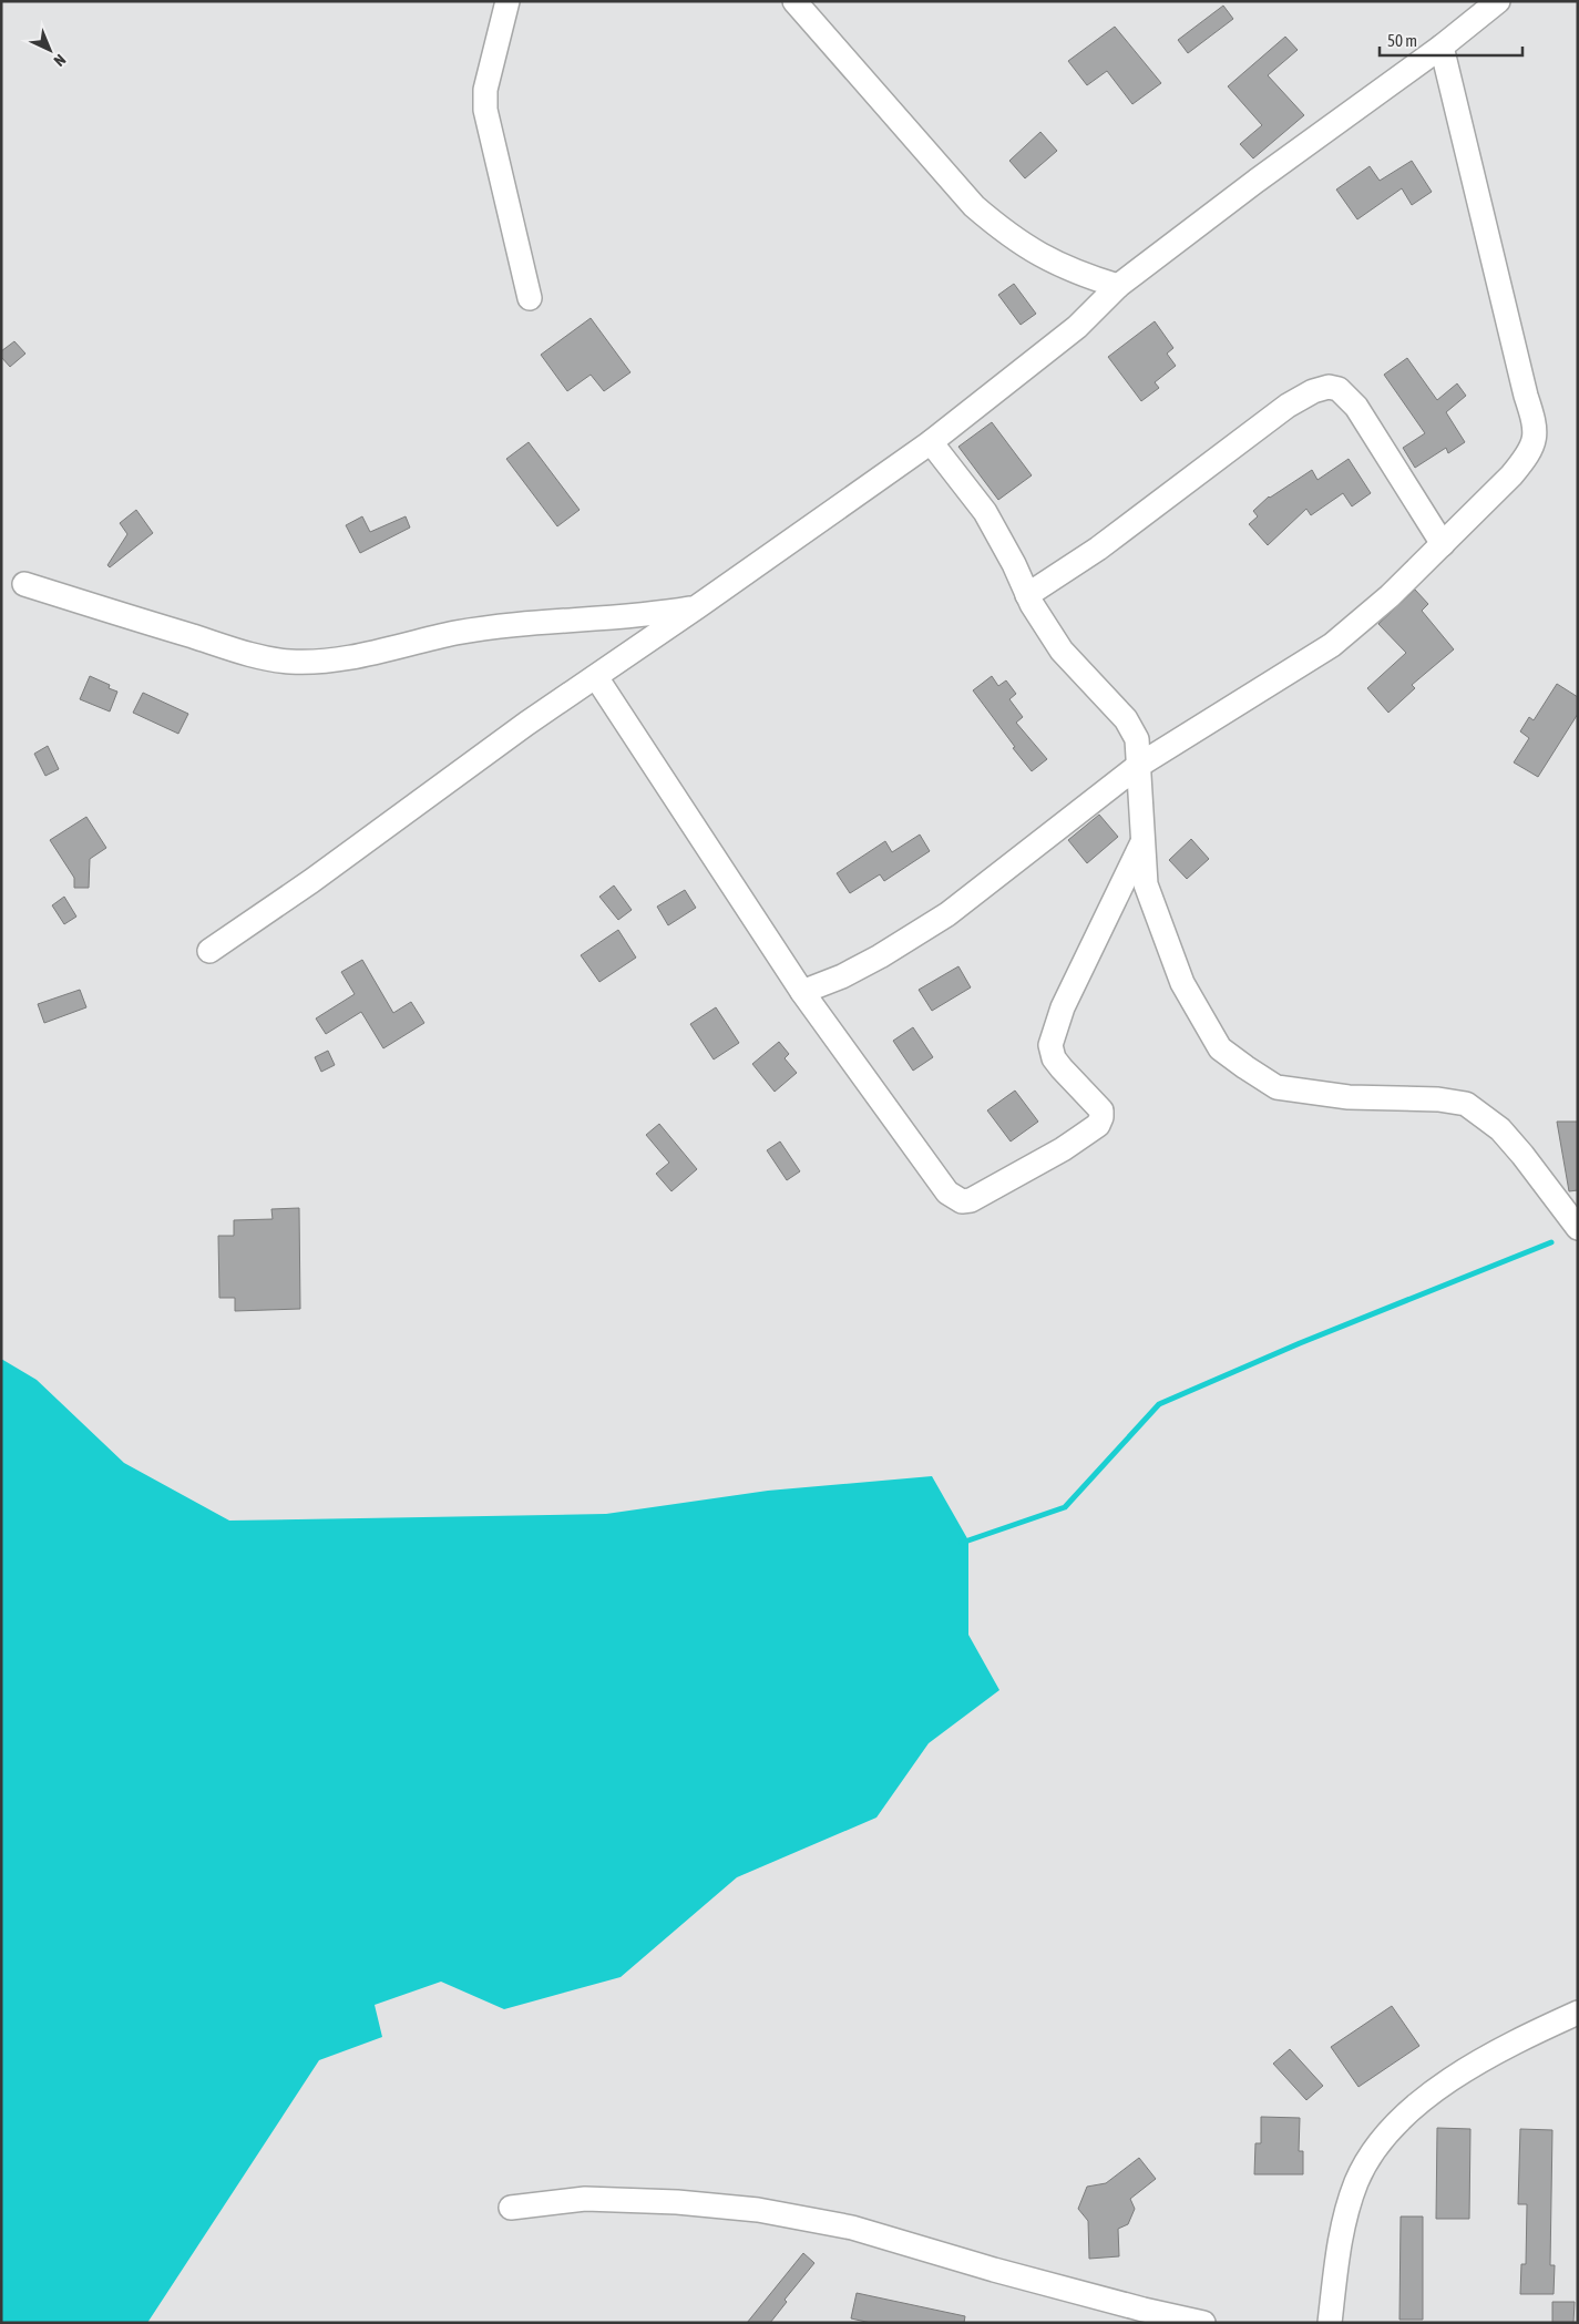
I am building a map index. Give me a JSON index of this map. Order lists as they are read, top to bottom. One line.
{"scale_bar":"50 m","north":"bottom right"}
